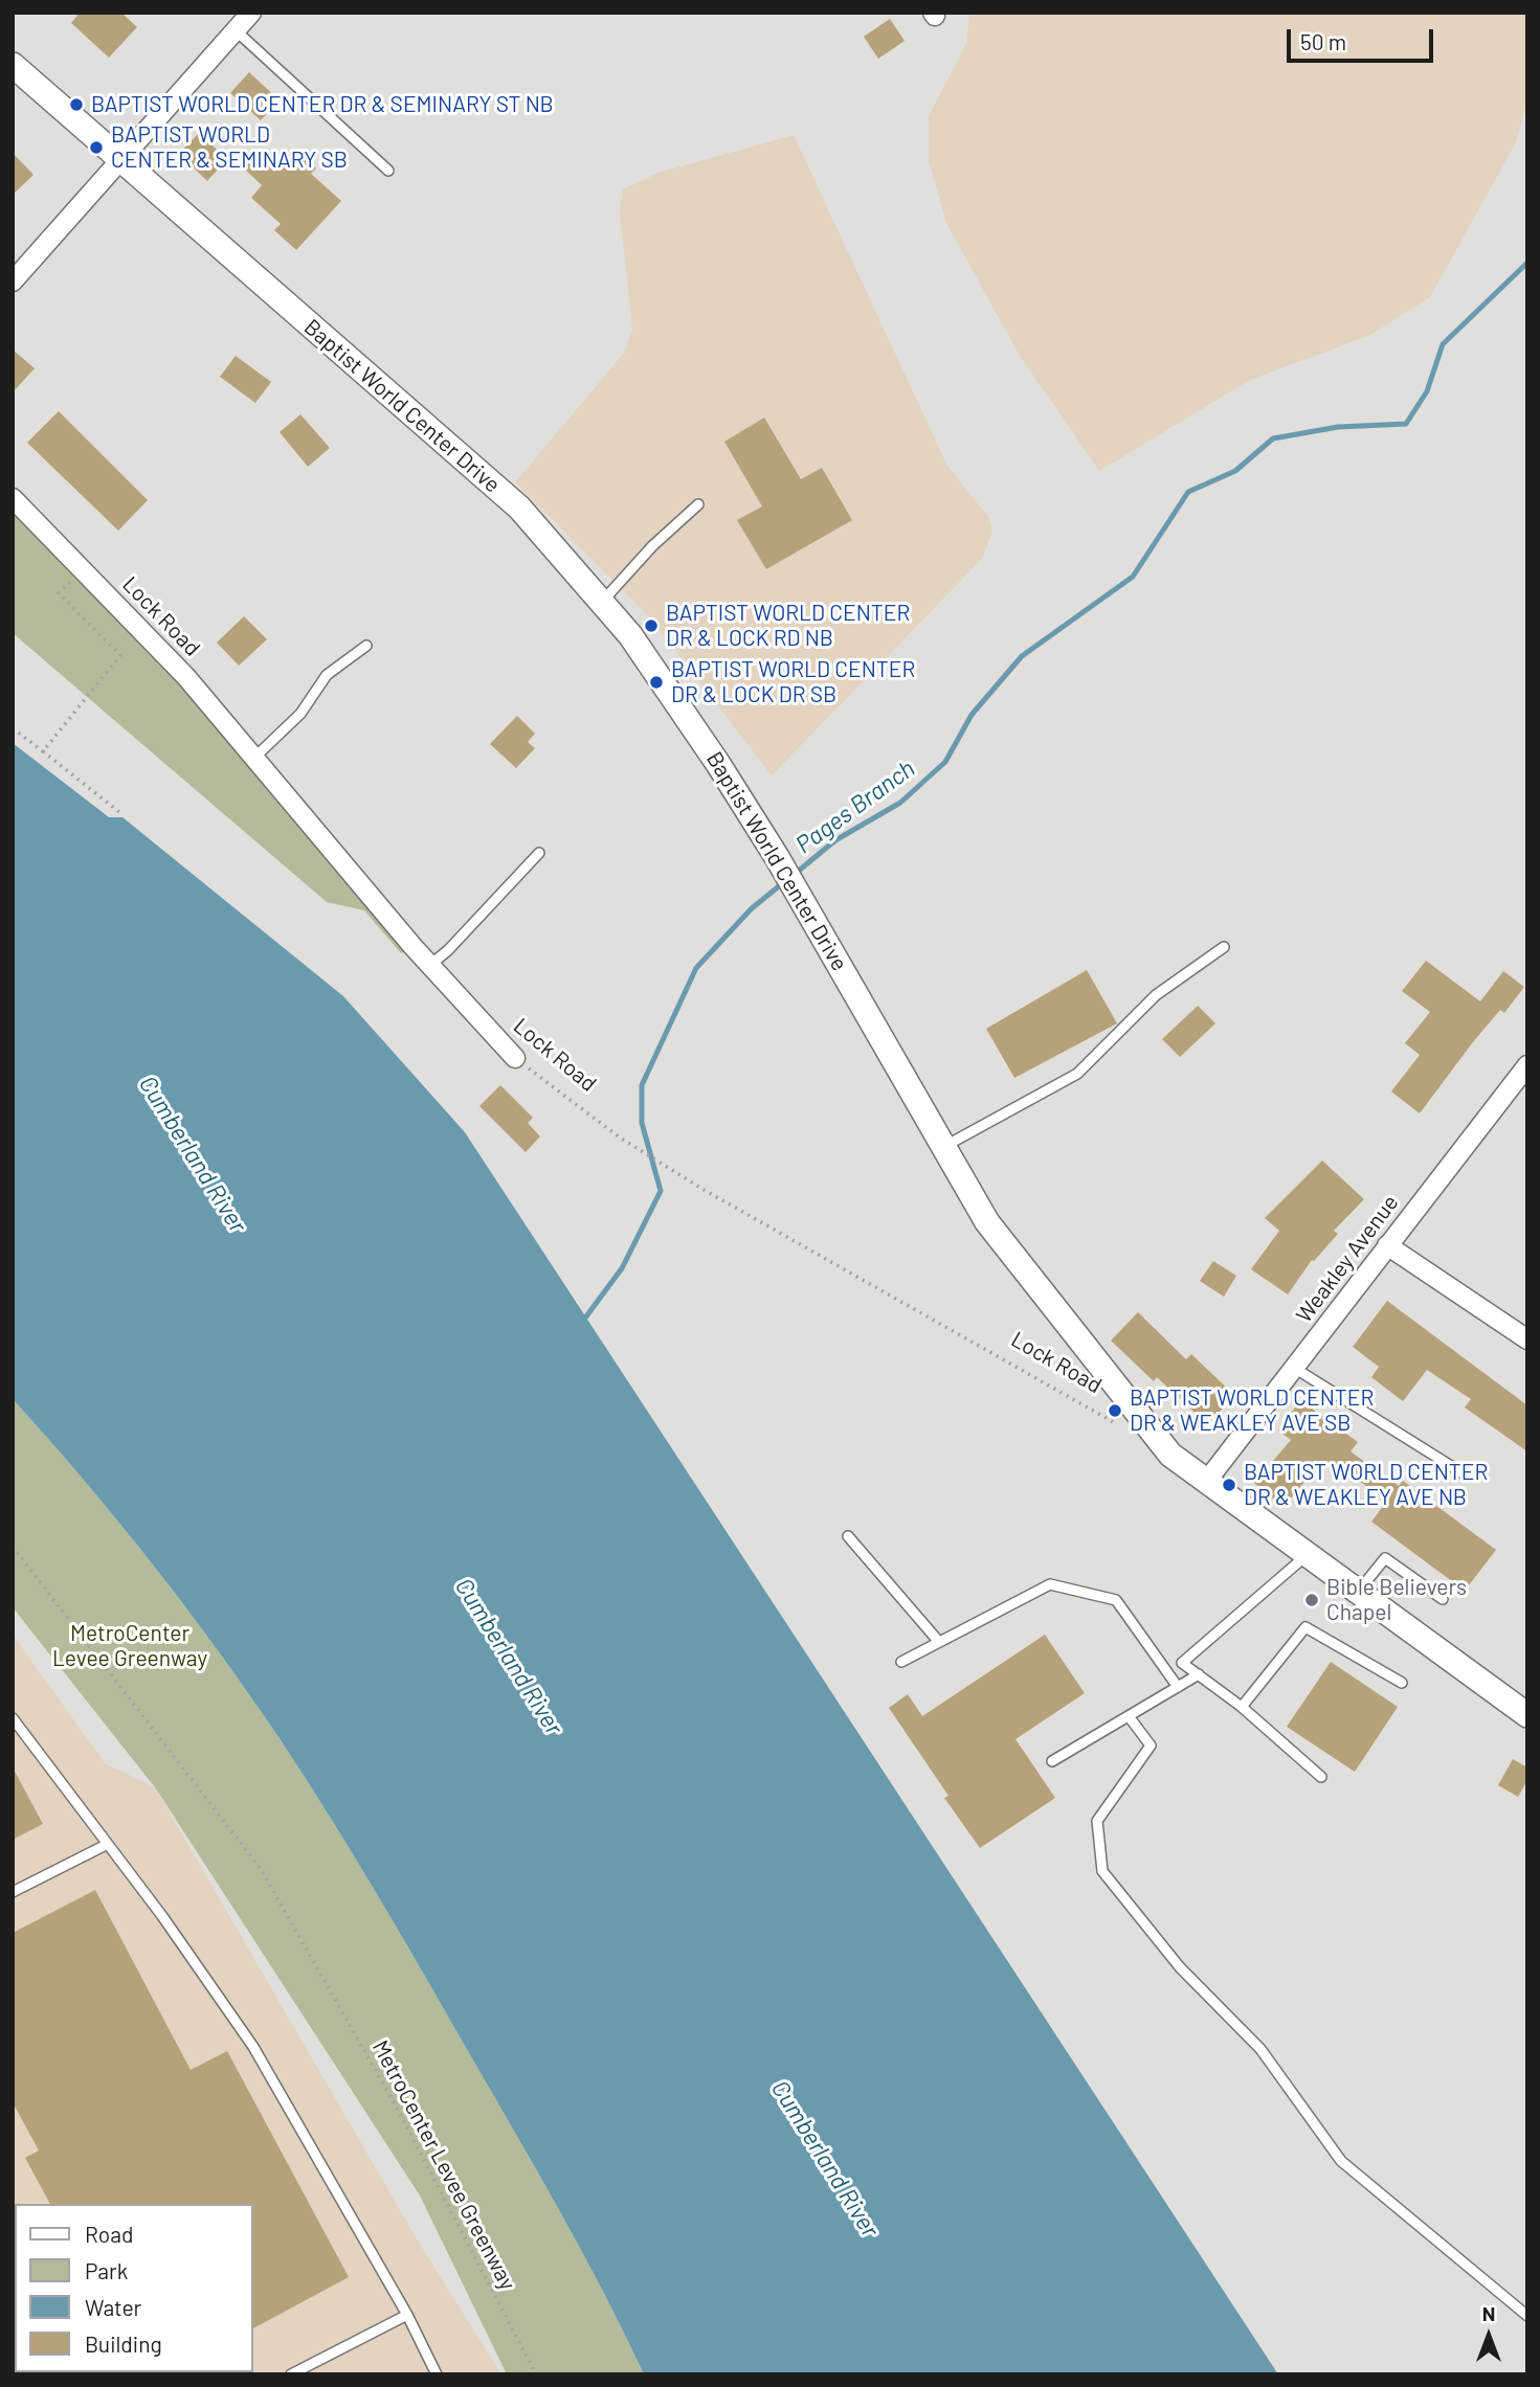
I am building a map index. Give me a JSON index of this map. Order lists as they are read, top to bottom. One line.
{"streets":{"street":["Baptist World Center Drive","Lock Road","Weakley Avenue"],"path":["MetroCenter Levee Greenway"]},"crossings":[["Baptist World Center Drive","Weakley Avenue"]],"water":["Pages Branch","Cumberland River"],"parks":["MetroCenter Levee Greenway"],"places":["BAPTIST WORLD CENTER DR & SEMINARY ST NB","BAPTIST WORLD CENTER & SEMINARY SB","BAPTIST WORLD CENTER DR & LOCK RD NB","BAPTIST WORLD CENTER DR & LOCK DR SB","BAPTIST WORLD CENTER DR & WEAKLEY AVE SB","BAPTIST WORLD CENTER DR & WEAKLEY AVE NB","Bible Believers Chapel"],"legend":["Road","Park","Water","Building"],"scale_bar":"50 m","north":"top"}
